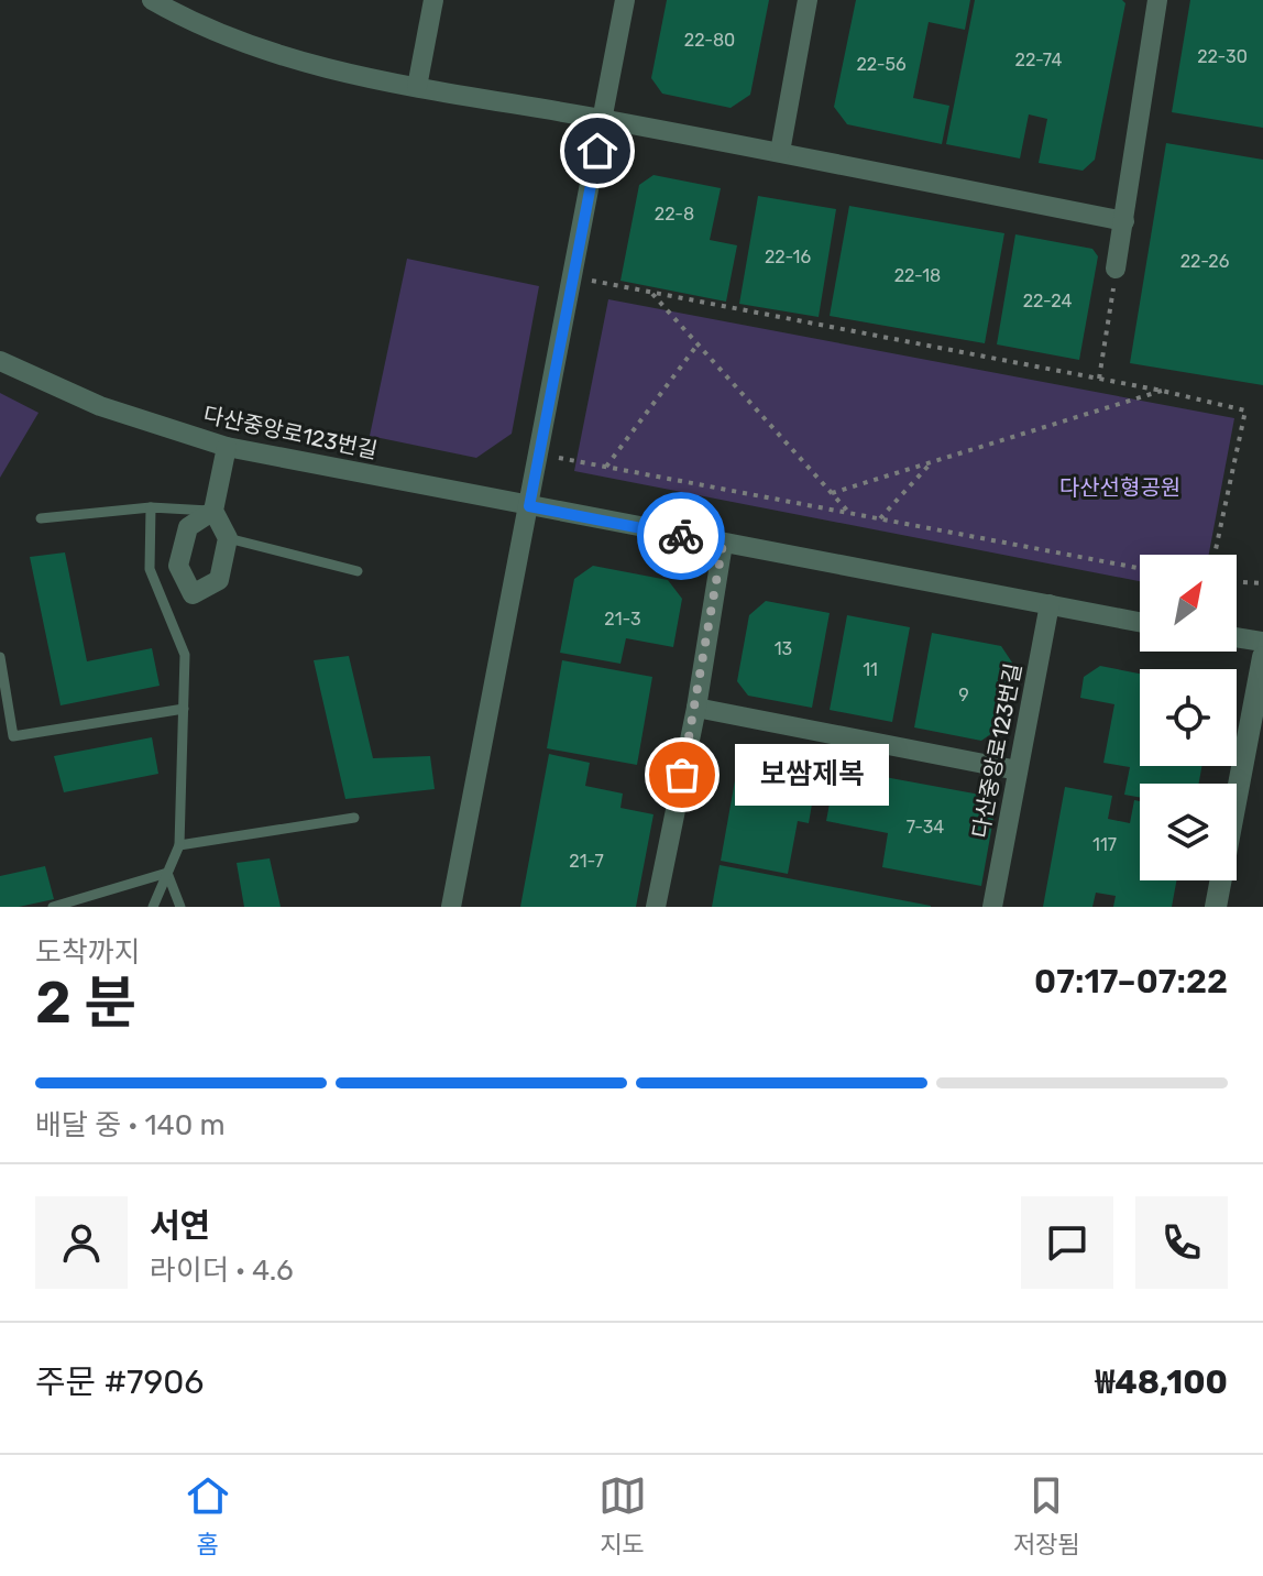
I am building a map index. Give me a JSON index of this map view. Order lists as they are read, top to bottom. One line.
{"streets":{"street":["다산중앙로123번길"]},"parks":["다산선형공원"],"places":["보쌈제복"],"house_numbers":["22-80","22-30","22-74","22-56","22-8","22-16","22-26","22-18","22-24","21-3","13","11","9","7-34","117","21-7"],"north":"top right","page":{"bubble":"보쌈제복","heading":["2 분","도착까지","07:17–07:22"],"panel":["서연","라이더 · 4.6","주문 #7906","₩48,100"],"bar":"배달 중 · 140 m","tabs":["홈","지도","저장됨"]}}
